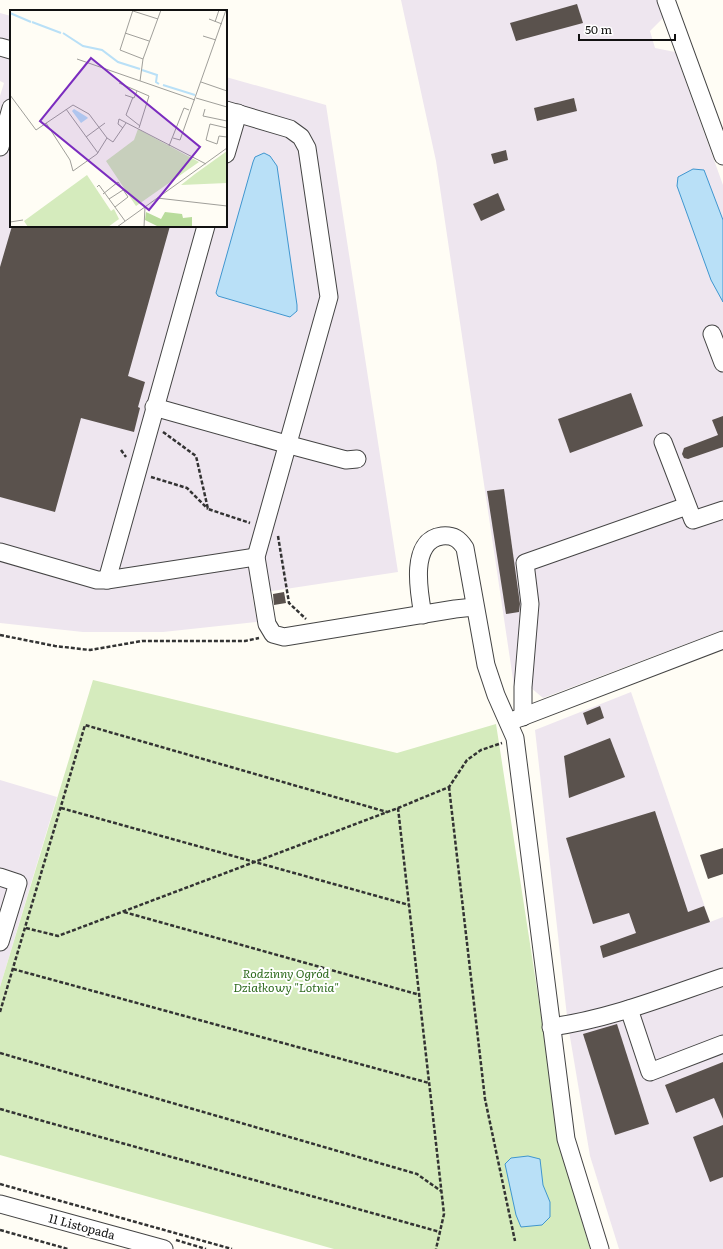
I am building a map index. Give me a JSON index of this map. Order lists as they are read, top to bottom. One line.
{"streets":{"street":["11 Listopada"]},"parks":["Rodzinny Ogród Działkowy \"Lotnia\""],"scale_bar":"50 m"}
